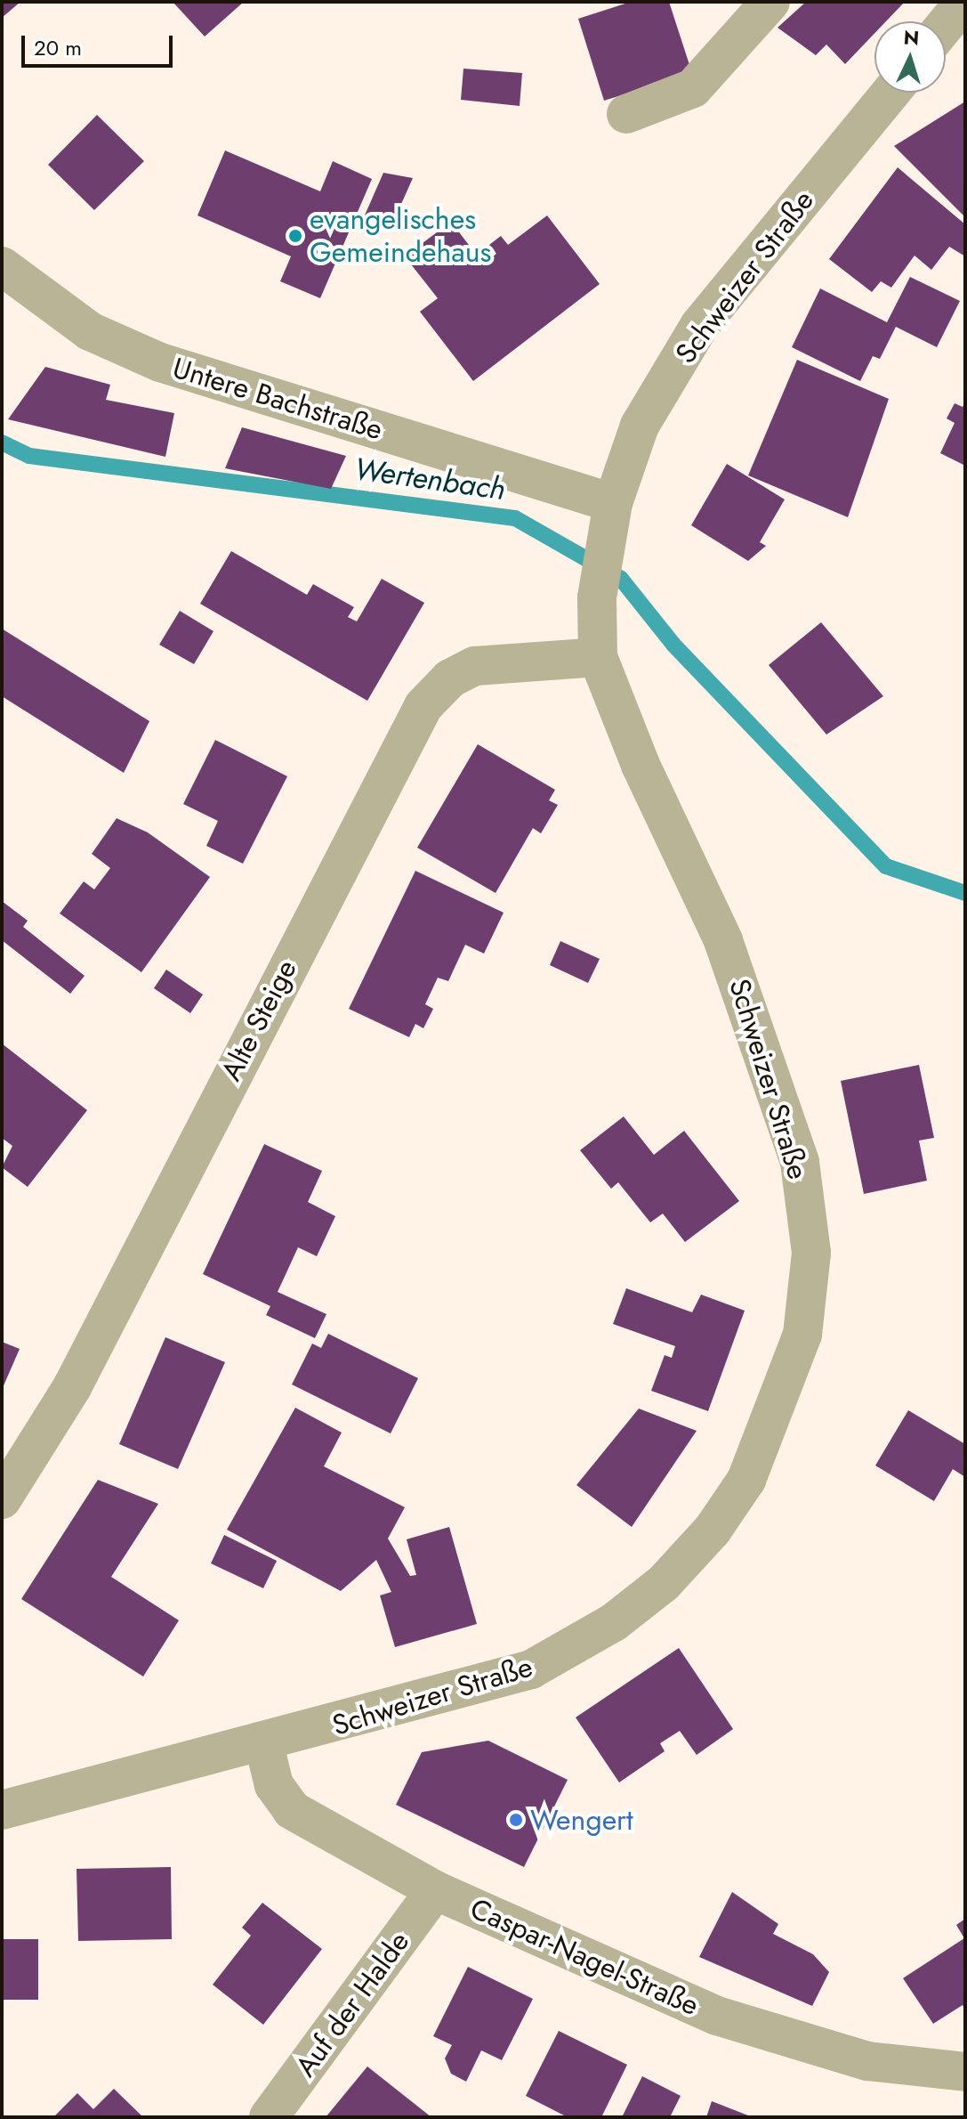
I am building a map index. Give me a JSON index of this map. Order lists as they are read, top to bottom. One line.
{"streets":{"street":["Schweizer Straße","Untere Bachstraße","Alte Steige","Caspar-Nagel-Straße","Auf der Halde"]},"crossings":[["Schweizer Straße","Untere Bachstraße"],["Schweizer Straße","Alte Steige"],["Schweizer Straße","Caspar-Nagel-Straße"],["Caspar-Nagel-Straße","Auf der Halde"]],"water":["Wertenbach"],"places":["evangelisches Gemeindehaus","Wengert"],"scale_bar":"20 m","north":"top"}
